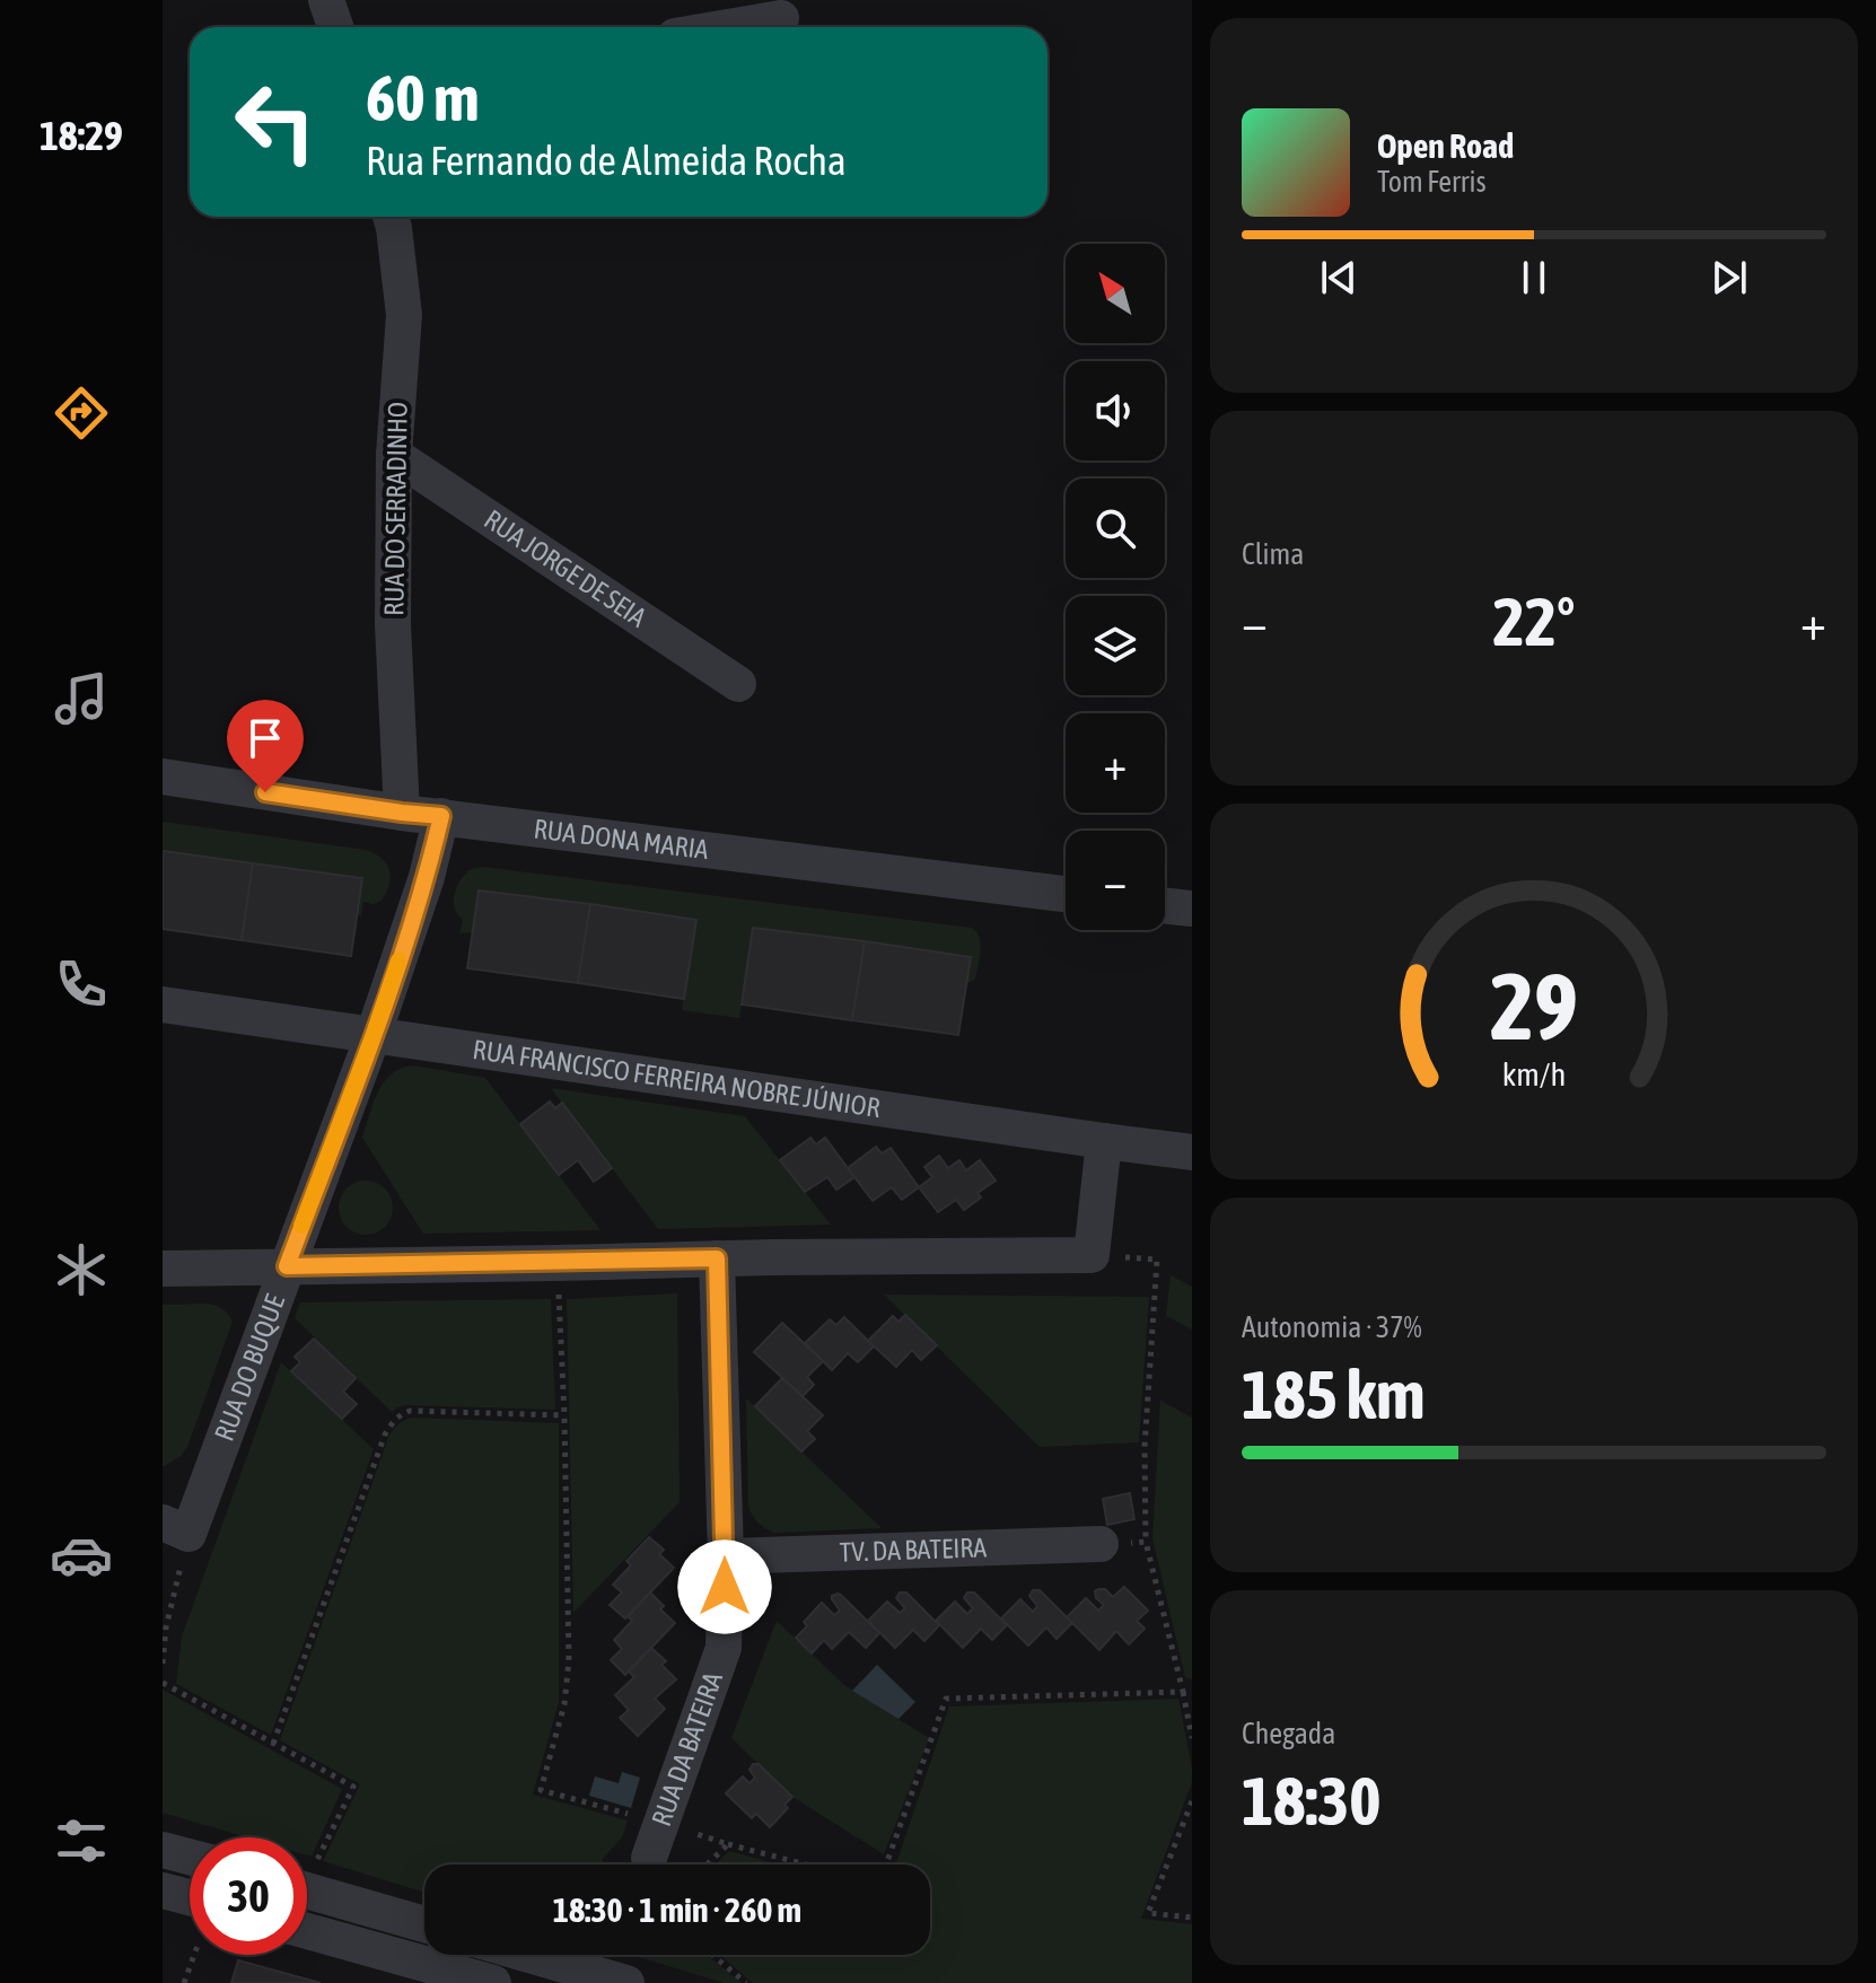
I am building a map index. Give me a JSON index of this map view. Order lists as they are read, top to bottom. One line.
{"streets":{"street":["RUA DO SERRADINHO","RUA JORGE DE SEIA","RUA DONA MARIA","RUA FRANCISCO FERREIRA NOBRE JÚNIOR","RUA DO BUQUE","TV. DA BATEIRA","RUA DA BATEIRA"]},"crossings":[["RUA DO SERRADINHO","RUA JORGE DE SEIA"],["RUA DO SERRADINHO","RUA DONA MARIA"],["RUA DONA MARIA","RUA DO BUQUE"],["RUA FRANCISCO FERREIRA NOBRE JÚNIOR","RUA DO BUQUE"],["TV. DA BATEIRA","RUA DA BATEIRA"]],"north":"top left","page":{"tabs":"18:29","turn":["60 m","Rua Fernando de Almeida Rocha"],"song":["Open Road","Tom Ferris"],"map_buttons":["+","−"],"tile":["Clima",["Autonomia · 37%","185 km"],["Chegada","18:30"]],"heat":["−","22°","+"],"limit":"30","trip":"18:30 · 1 min · 260 m","gauge":["29","km/h"]}}
